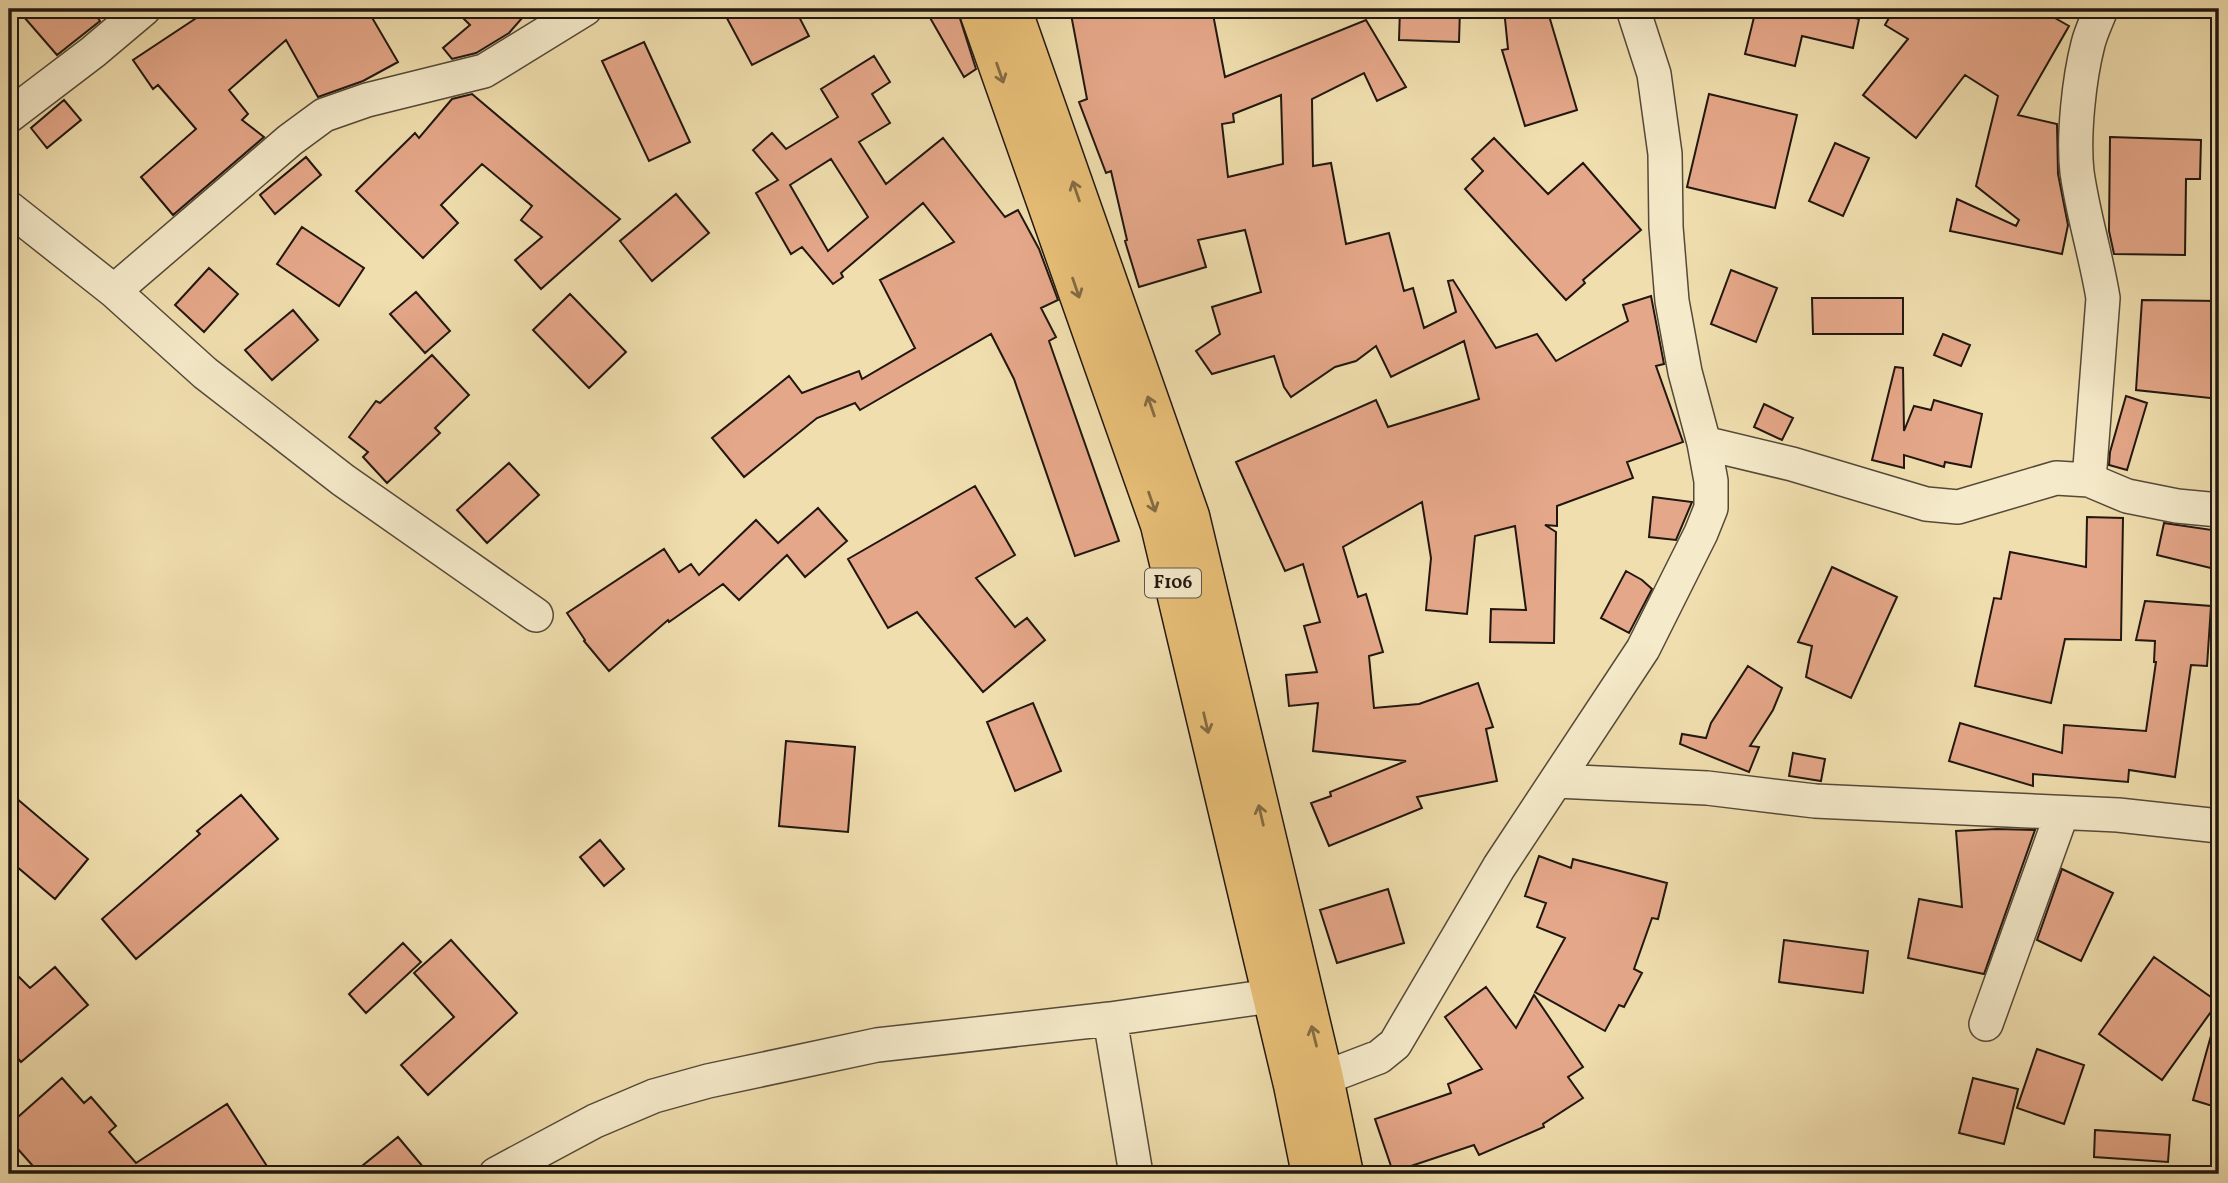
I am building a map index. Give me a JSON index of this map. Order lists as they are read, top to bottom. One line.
{"streets":{"main road":["F106"]}}
